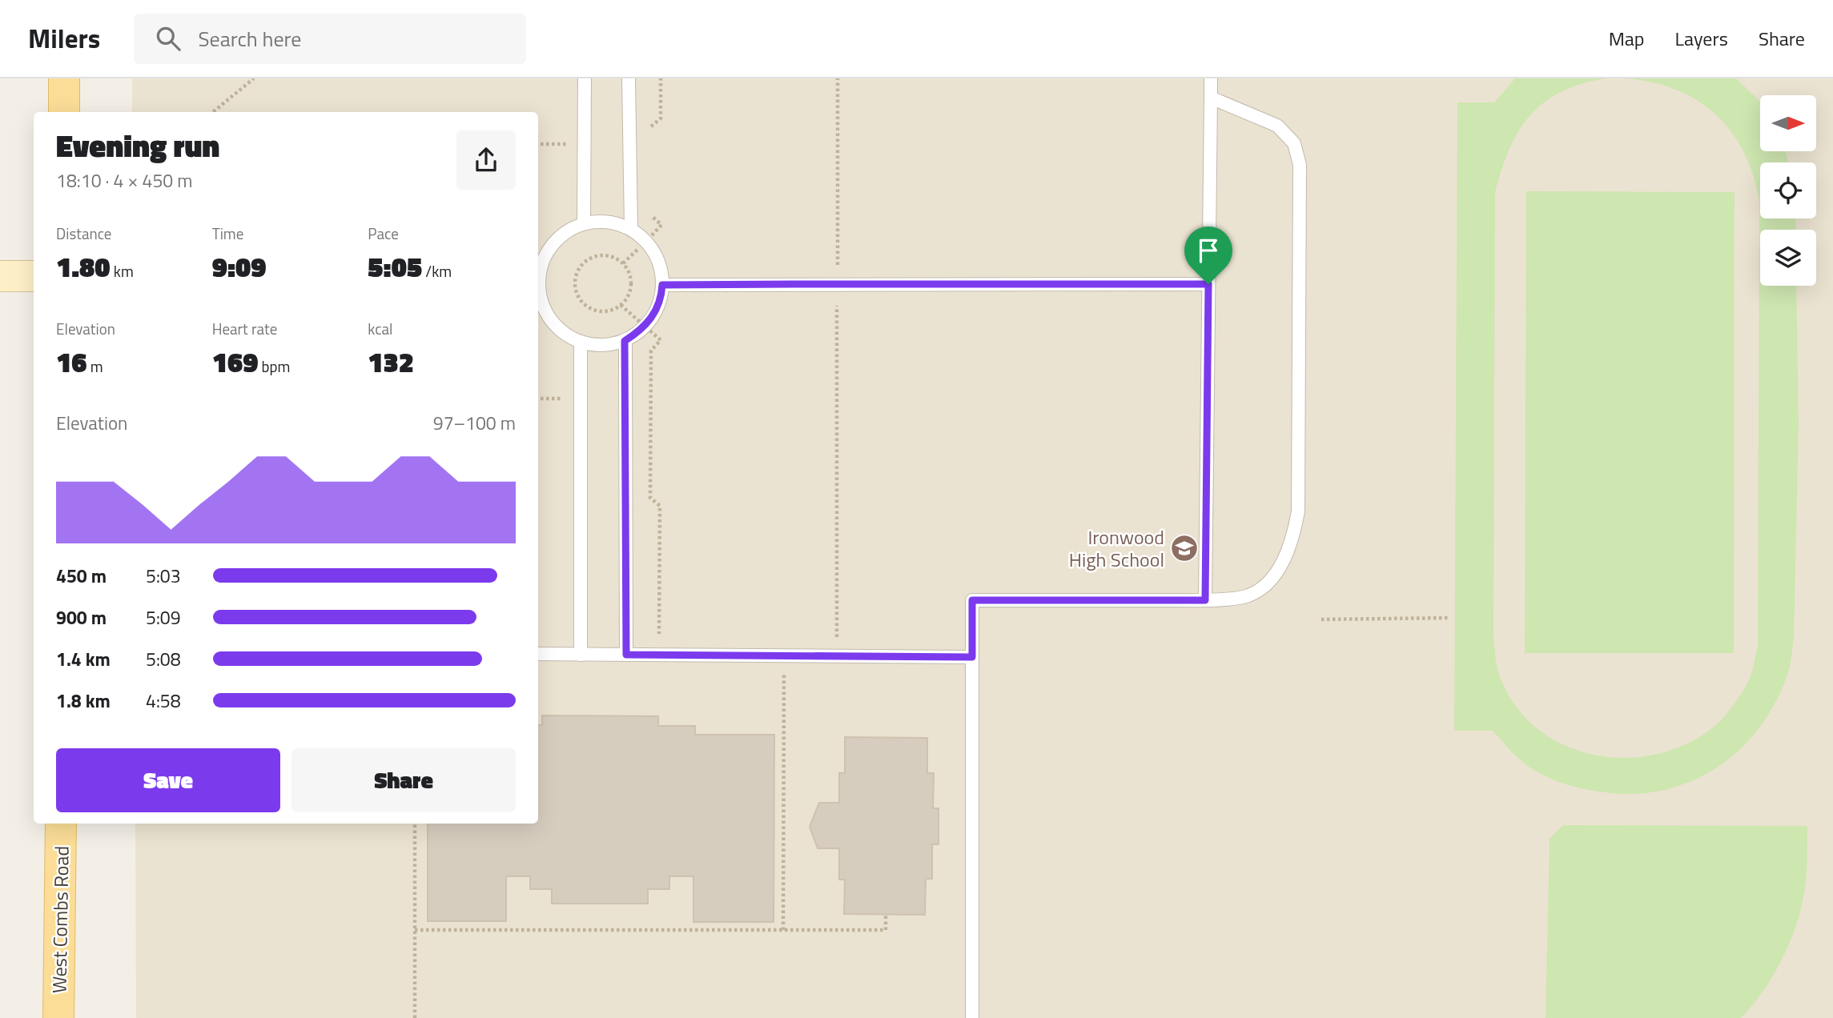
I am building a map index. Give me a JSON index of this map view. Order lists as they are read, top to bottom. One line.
{"streets":{"main road":["West Combs Road"]},"places":{"school or university":["Ironwood High School"]},"north":"right","page":{"header":"Milers","search":"Search here","nav":["Map","Layers","Share"],"heading":["Evening run","18:10 · 4 × 450 m"],"stats":[["Distance","1.80 km"],["Time","9:09"],["Pace","5:05 /km"],["Elevation","16 m"],["Heart rate","169 bpm"],["kcal","132"]],"chart":["Elevation","97–100 m"],"list":[{"name":"450 m","note":"5:03"},{"name":"900 m","note":"5:09"},{"name":"1.4 km","note":"5:08"},{"name":"1.8 km","note":"4:58"}],"buttons":["Save","Share"]}}
